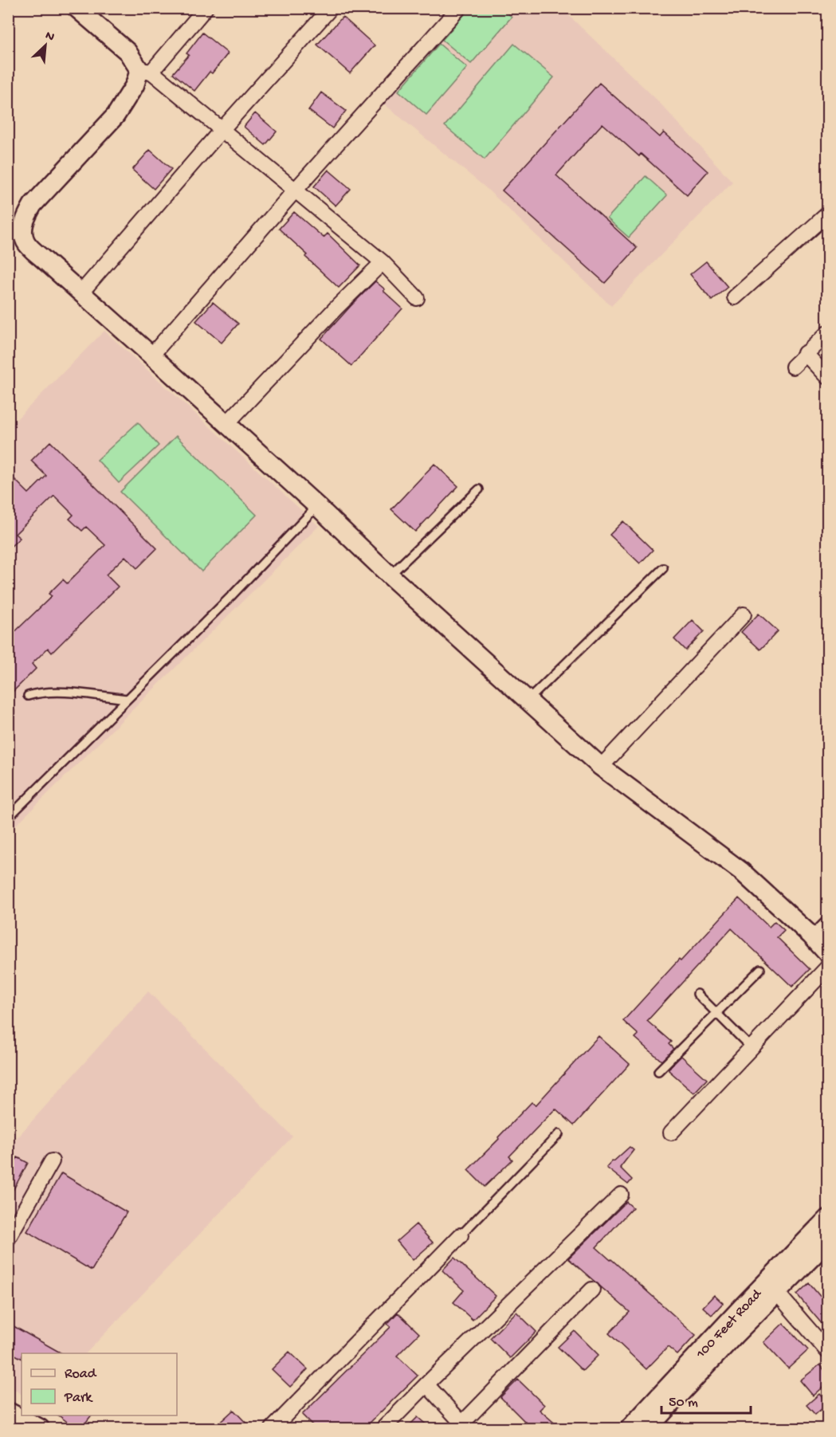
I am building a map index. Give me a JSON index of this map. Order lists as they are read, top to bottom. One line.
{"streets":{"street":["100 Feet Road"]},"legend":["Road","Park"],"scale_bar":"50 m","north":"top right"}
